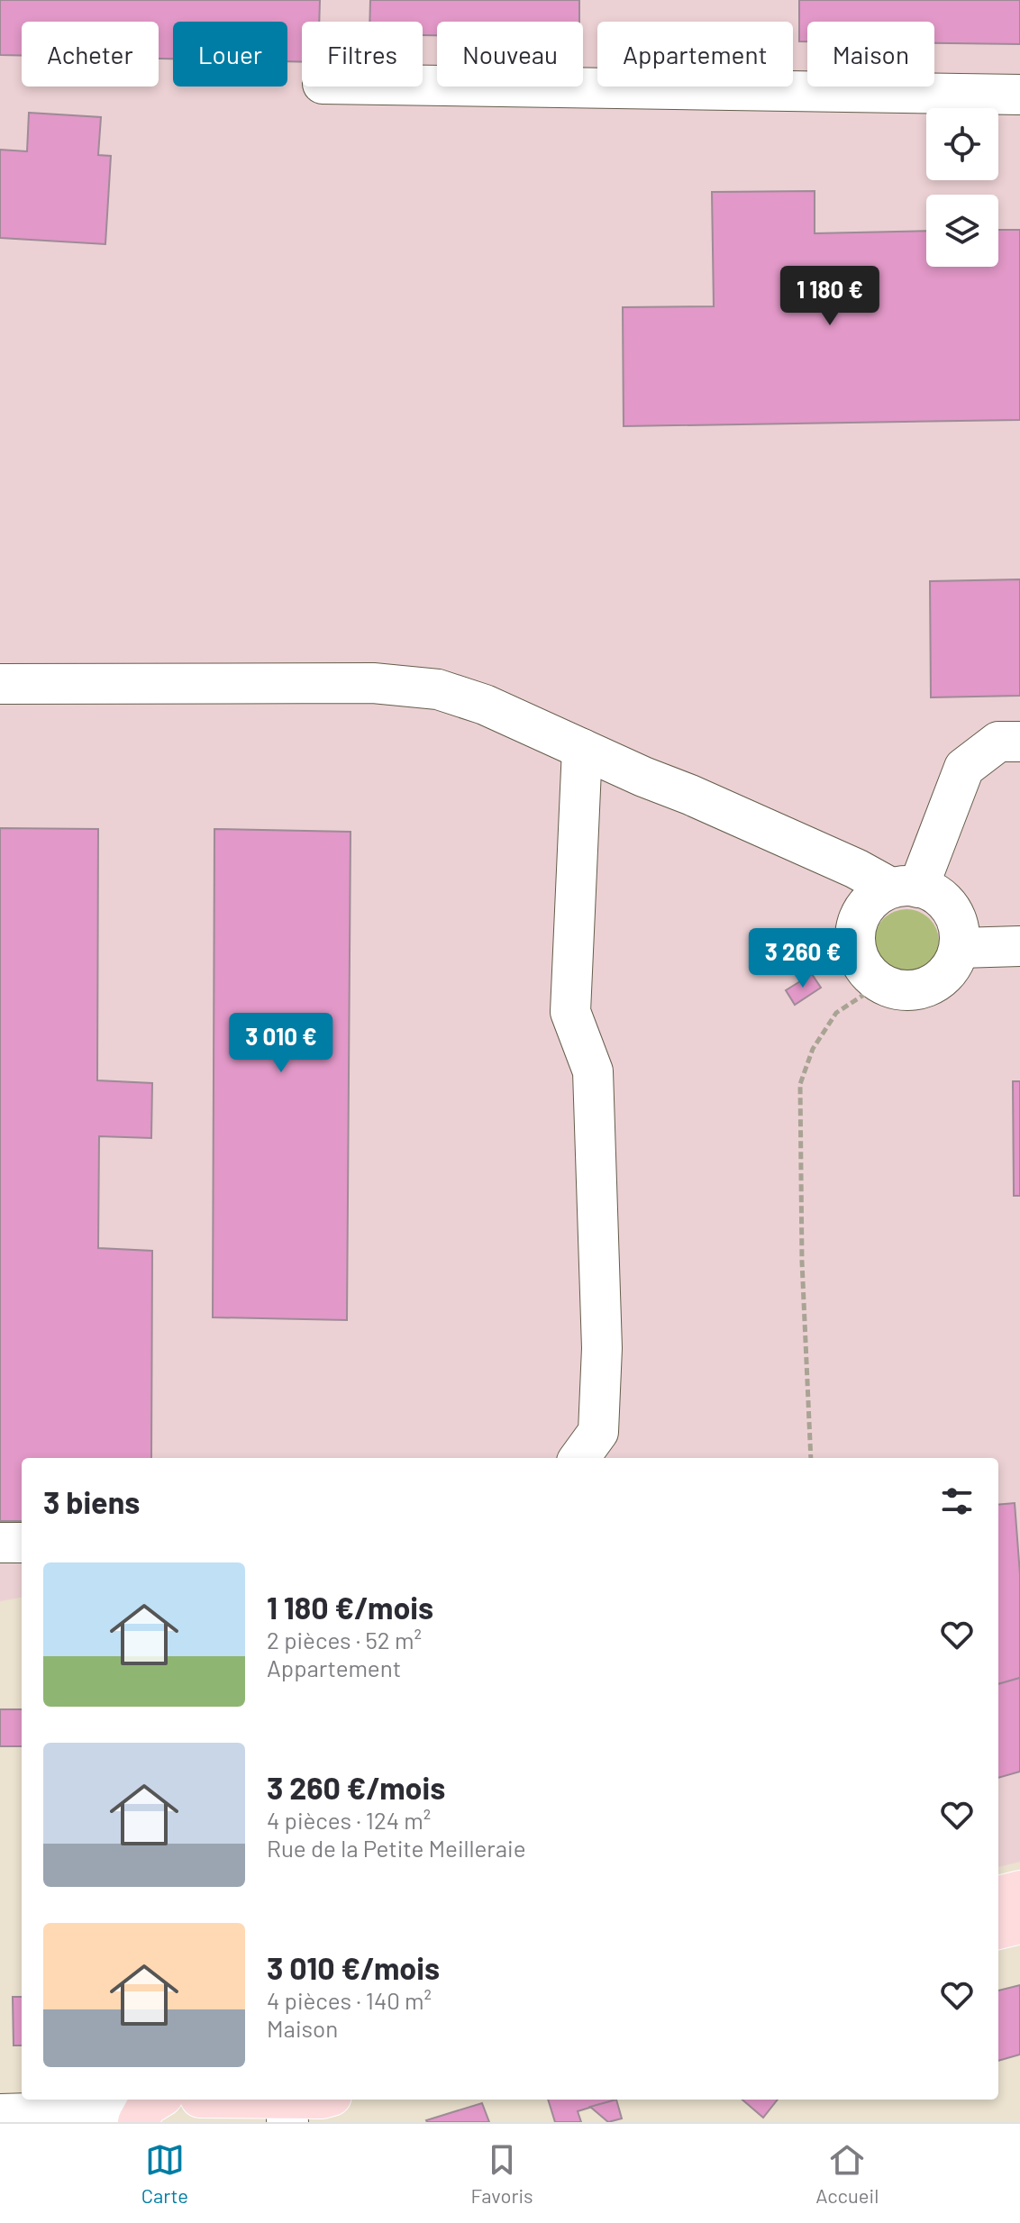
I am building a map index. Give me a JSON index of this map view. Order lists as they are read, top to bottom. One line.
{"page":{"chip":["Acheter","Louer","Filtres","Nouveau","Appartement","Maison"],"price":["1 180 €","3 260 €","3 010 €"],"heading":"3 biens","list":[{"name":"1 180 €/mois","note":"2 pièces · 52 m² · Appartement"},{"name":"3 260 €/mois","note":"4 pièces · 124 m² · Rue de la Petite Meilleraie"},{"name":"3 010 €/mois","note":"4 pièces · 140 m² · Maison"}],"tabs":["Carte","Favoris","Accueil"]}}
